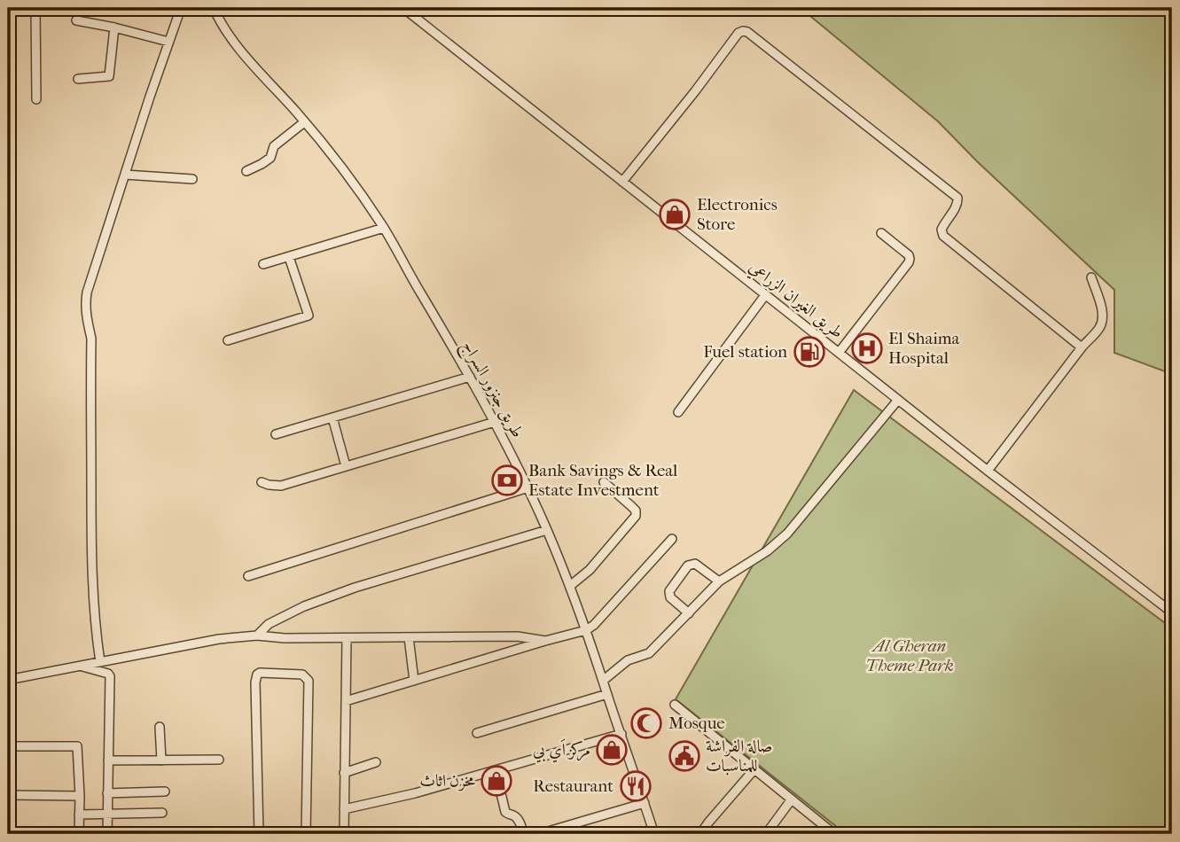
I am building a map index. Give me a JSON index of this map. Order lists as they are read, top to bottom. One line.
{"streets":{"street":["طريق الغيران الزراعي","طريق جنزور السراج"]},"parks":["Al Gheran Theme Park"],"places":{"shop":["Electronics Store","مركز اَي بي","مخزن اثاث"],"hospital":["El Shaima Hospital"],"fuel station":["Fuel station"],"bank":["Bank Savings & Real Estate Investment"],"mosque":["Mosque"],"public building":["صالة الفراشة للمناسبات"],"restaurant":["Restaurant"]}}
